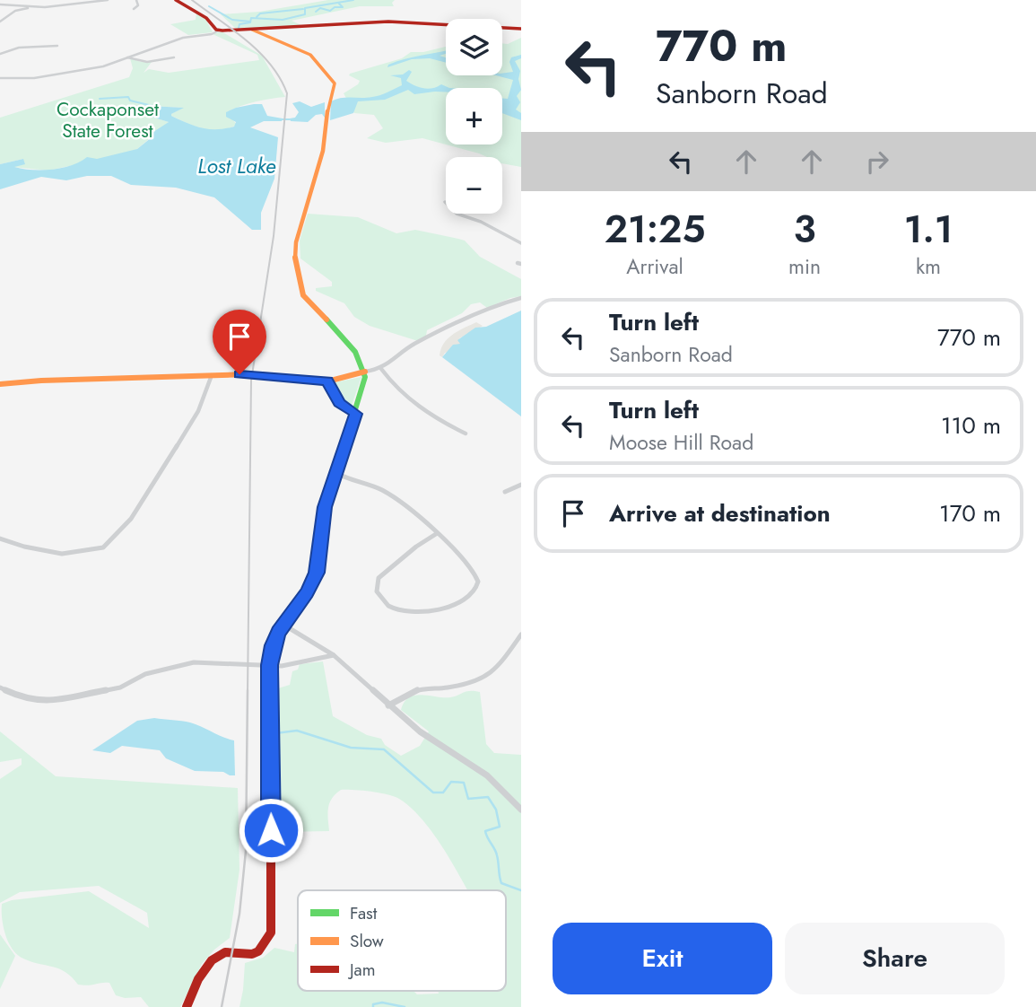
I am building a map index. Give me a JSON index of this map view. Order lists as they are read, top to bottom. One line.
{"water":["Lost Lake"],"parks":["Cockaponset State Forest"],"legend":["Fast","Slow","Jam"],"page":{"turn":["770 m","Sanborn Road"],"map_buttons":["+","−"],"eta":["21:25","Arrival","3","min","1.1","km"],"list":[{"name":"Turn left","note":"Sanborn Road","value":"770 m"},{"name":"Turn left","note":"Moose Hill Road","value":"110 m"},{"name":"Arrive at destination","value":"170 m"}],"buttons":["Exit","Share"]}}
